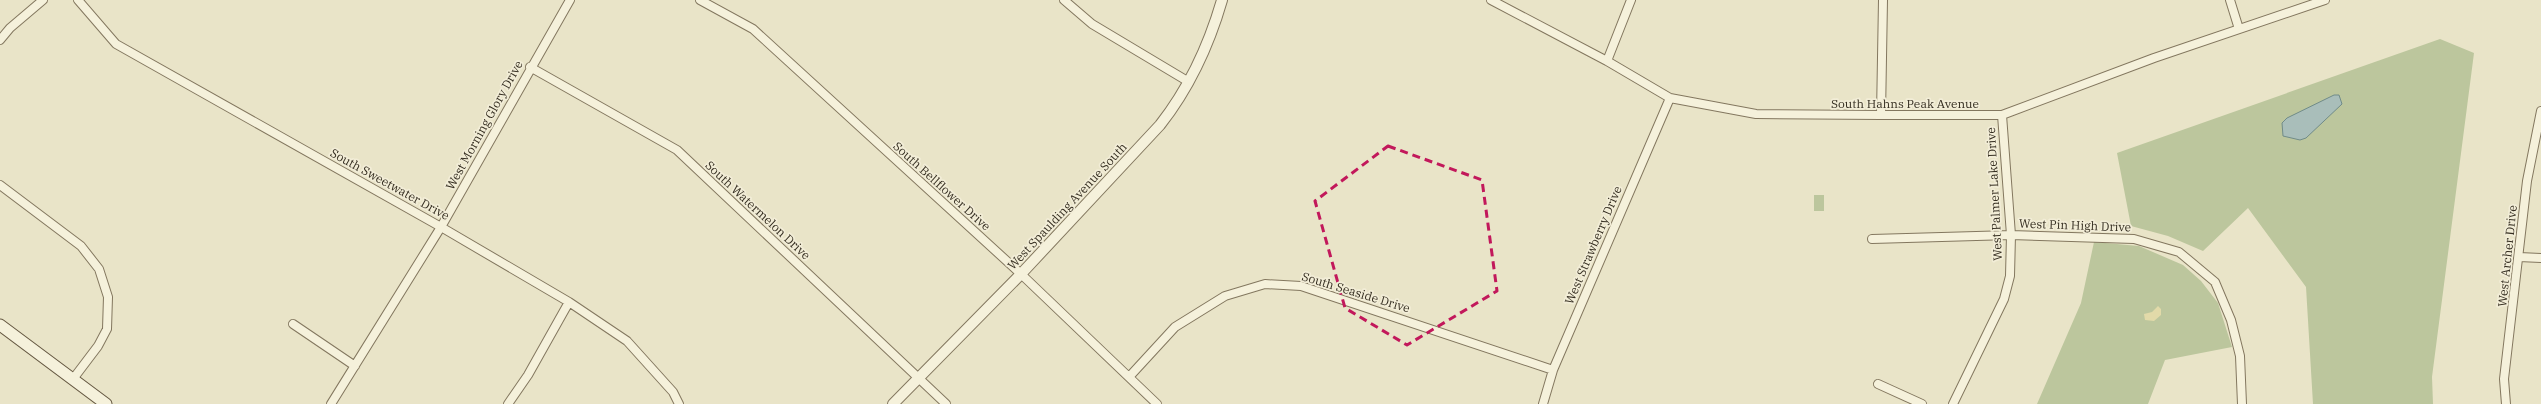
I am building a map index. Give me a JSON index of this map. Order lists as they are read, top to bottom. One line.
{"streets":{"street":["South Hahns Peak Avenue","West Morning Glory Drive","South Sweetwater Drive","South Bellflower Drive","West Palmer Lake Drive","West Spaulding Avenue South","South Watermelon Drive","West Pin High Drive","West Strawberry Drive","West Archer Drive","South Seaside Drive"]},"crossings":[["South Hahns Peak Avenue","West Palmer Lake Drive"],["South Hahns Peak Avenue","West Strawberry Drive"],["West Morning Glory Drive","South Sweetwater Drive"],["West Morning Glory Drive","South Watermelon Drive"],["South Bellflower Drive","West Spaulding Avenue South"],["South Bellflower Drive","South Seaside Drive"],["West Palmer Lake Drive","West Pin High Drive"],["West Spaulding Avenue South","South Watermelon Drive"],["West Strawberry Drive","South Seaside Drive"]]}
